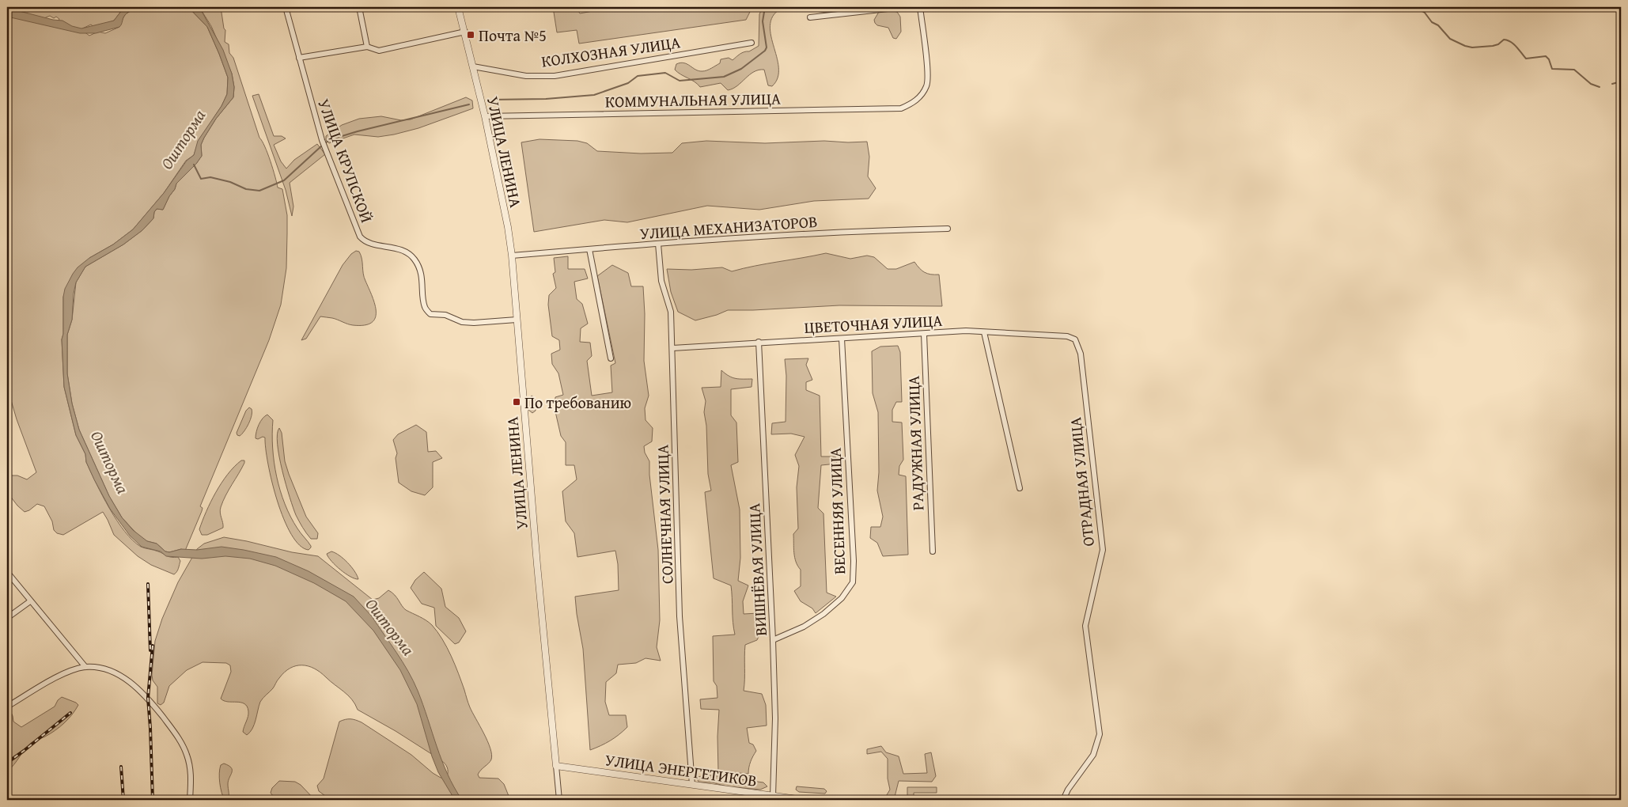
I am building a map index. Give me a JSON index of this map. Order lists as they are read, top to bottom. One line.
{"streets":{"street":["КОЛХОЗНАЯ УЛИЦА","КОММУНАЛЬНАЯ УЛИЦА","УЛИЦА ЛЕНИНА","УЛИЦА КРУПСКОЙ","УЛИЦА МЕХАНИЗАТОРОВ","ЦВЕТОЧНАЯ УЛИЦА","РАДУЖНАЯ УЛИЦА","ОТРАДНАЯ УЛИЦА","ВЕСЕННЯЯ УЛИЦА","СОЛНЕЧНАЯ УЛИЦА","ВИШНЁВАЯ УЛИЦА","УЛИЦА ЭНЕРГЕТИКОВ"]},"crossings":[["КОЛХОЗНАЯ УЛИЦА","УЛИЦА ЛЕНИНА"],["КОММУНАЛЬНАЯ УЛИЦА","УЛИЦА ЛЕНИНА"],["УЛИЦА ЛЕНИНА","УЛИЦА КРУПСКОЙ"],["УЛИЦА ЛЕНИНА","УЛИЦА МЕХАНИЗАТОРОВ"],["УЛИЦА ЛЕНИНА","УЛИЦА ЭНЕРГЕТИКОВ"],["УЛИЦА МЕХАНИЗАТОРОВ","СОЛНЕЧНАЯ УЛИЦА"],["ЦВЕТОЧНАЯ УЛИЦА","РАДУЖНАЯ УЛИЦА"],["ЦВЕТОЧНАЯ УЛИЦА","ОТРАДНАЯ УЛИЦА"],["ЦВЕТОЧНАЯ УЛИЦА","ВЕСЕННЯЯ УЛИЦА"],["ЦВЕТОЧНАЯ УЛИЦА","СОЛНЕЧНАЯ УЛИЦА"],["ЦВЕТОЧНАЯ УЛИЦА","ВИШНЁВАЯ УЛИЦА"],["ВЕСЕННЯЯ УЛИЦА","ВИШНЁВАЯ УЛИЦА"],["СОЛНЕЧНАЯ УЛИЦА","УЛИЦА ЭНЕРГЕТИКОВ"],["ВИШНЁВАЯ УЛИЦА","УЛИЦА ЭНЕРГЕТИКОВ"]],"water":["Ошторма"],"places":{"transit":["Почта №5","По требованию"]}}
